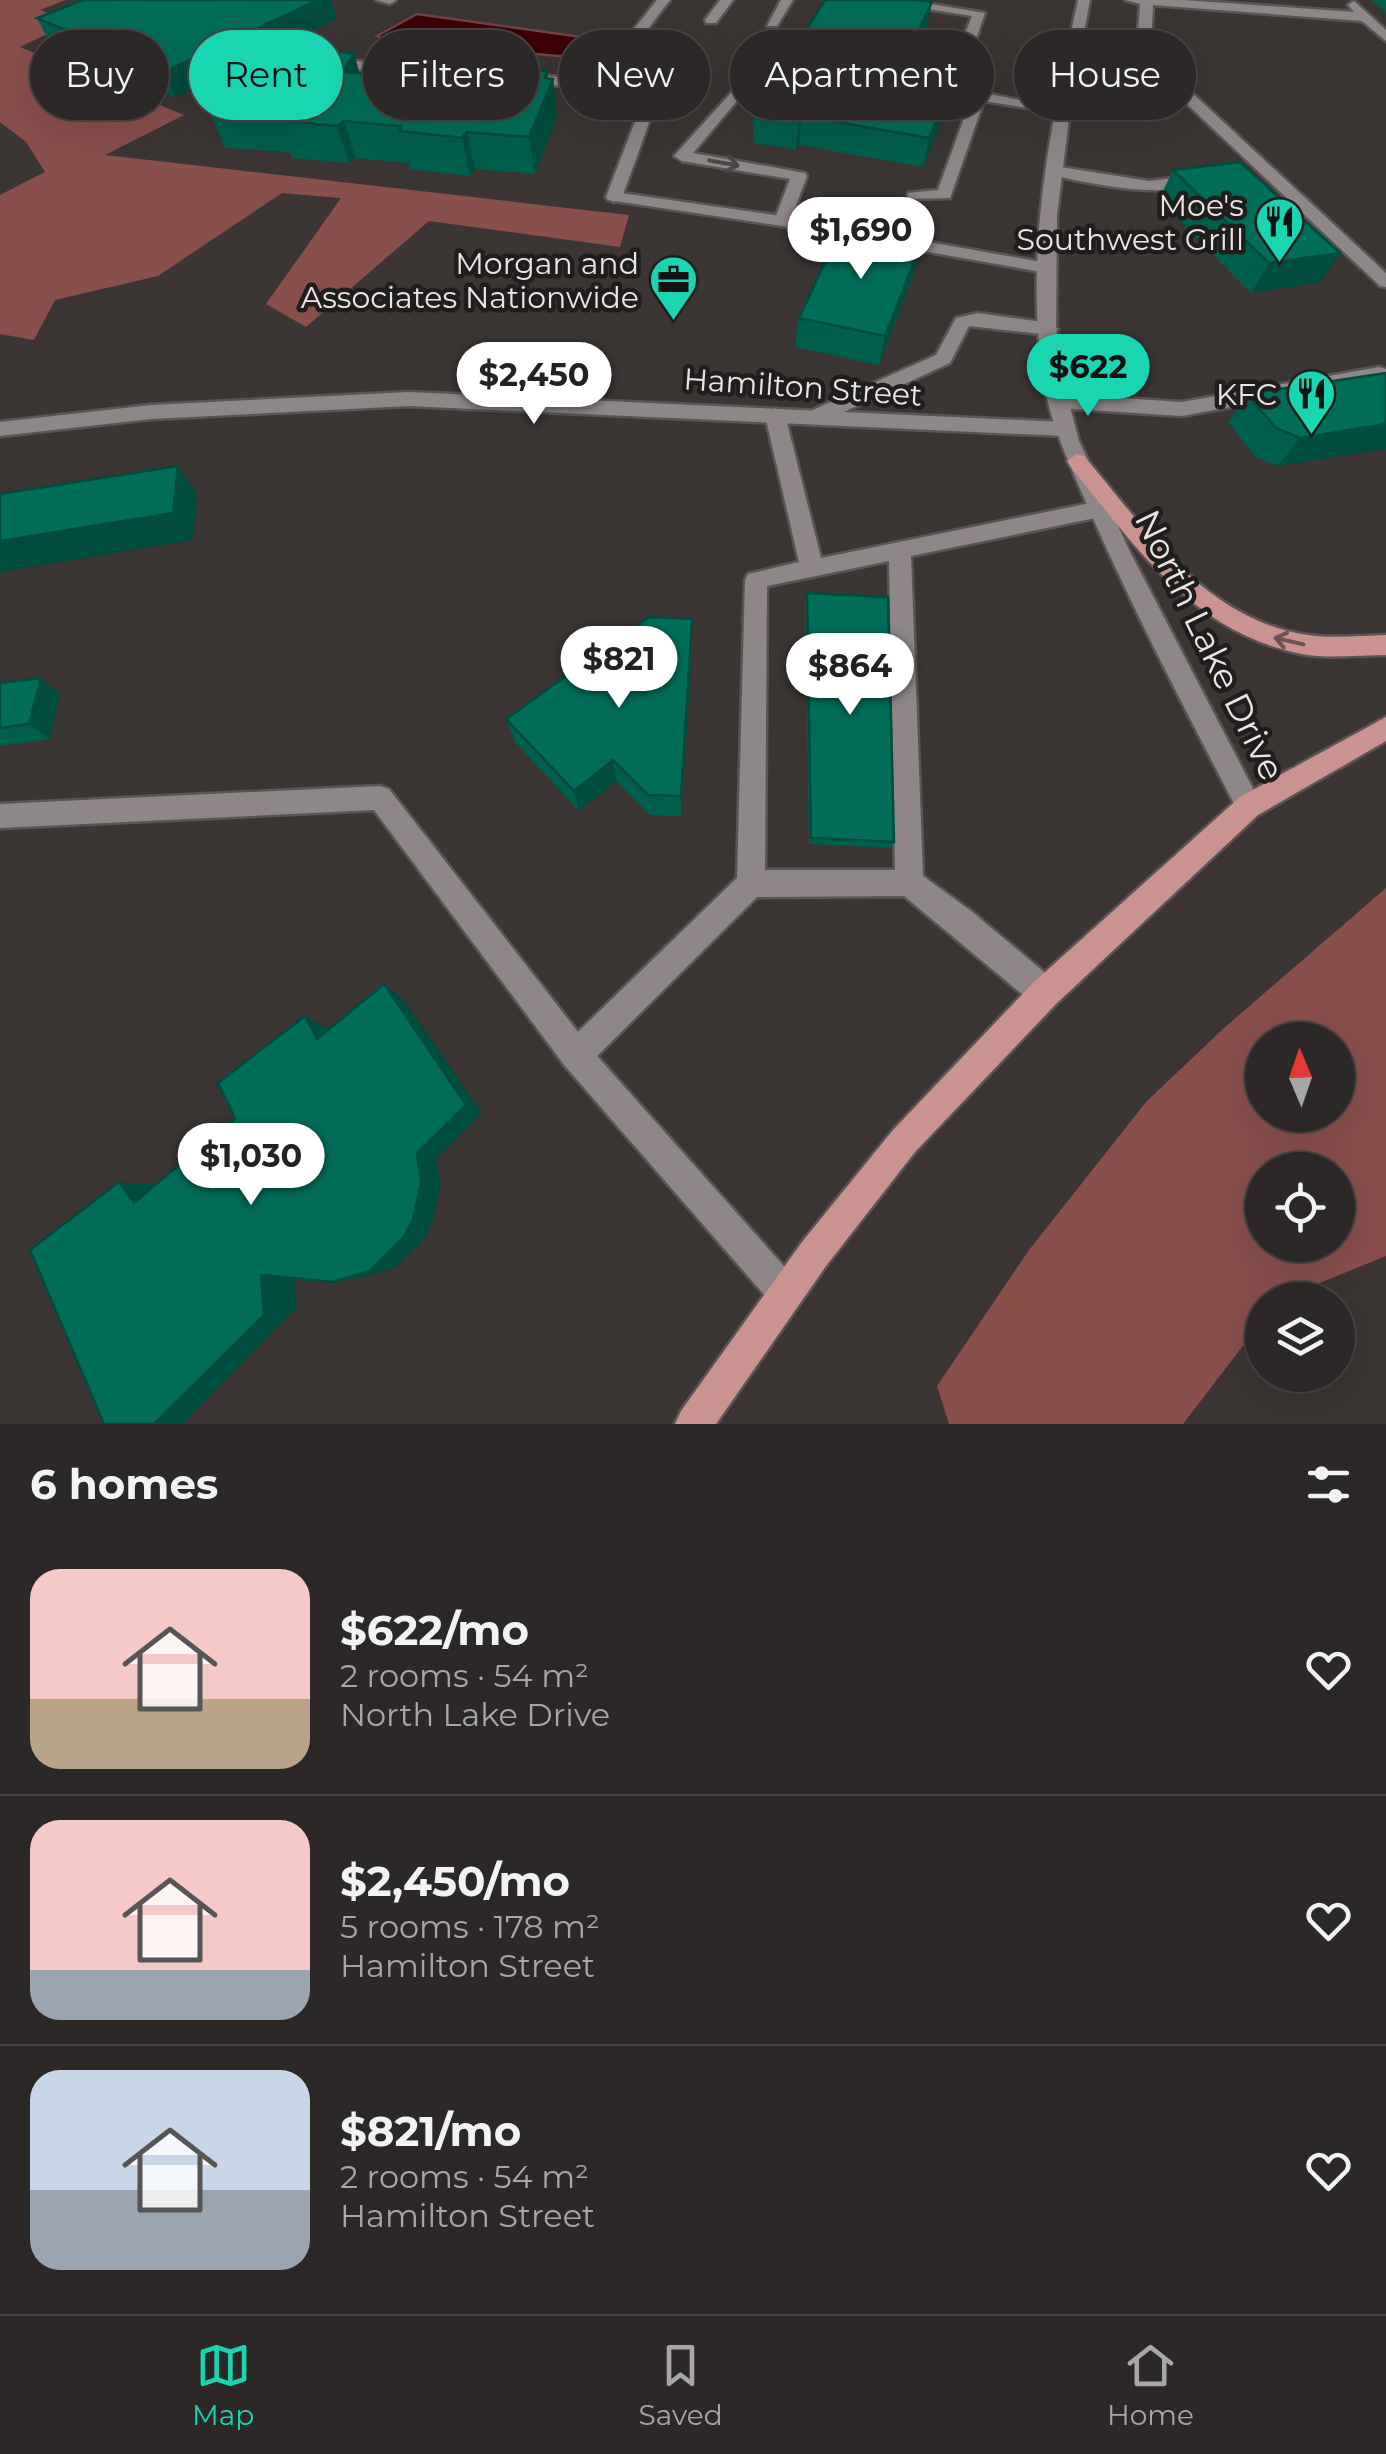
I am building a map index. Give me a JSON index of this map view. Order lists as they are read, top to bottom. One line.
{"streets":{"main road":["North Lake Drive"],"street":["Hamilton Street"]},"crossings":[["Hamilton Street","North Lake Drive"]],"places":{"restaurant":["Moe's Southwest Grill","KFC"],"office":["Morgan and Associates Nationwide"]},"north":"top","page":{"chip":["Buy","Rent","Filters","New","Apartment","House"],"price":["$1,690","$622","$2,450","$821","$864","$1,030"],"heading":"6 homes","list":[{"name":"$622/mo","note":"2 rooms · 54 m² · North Lake Drive"},{"name":"$2,450/mo","note":"5 rooms · 178 m² · Hamilton Street"},{"name":"$821/mo","note":"2 rooms · 54 m² · Hamilton Street"}],"tabs":["Map","Saved","Home"]}}
